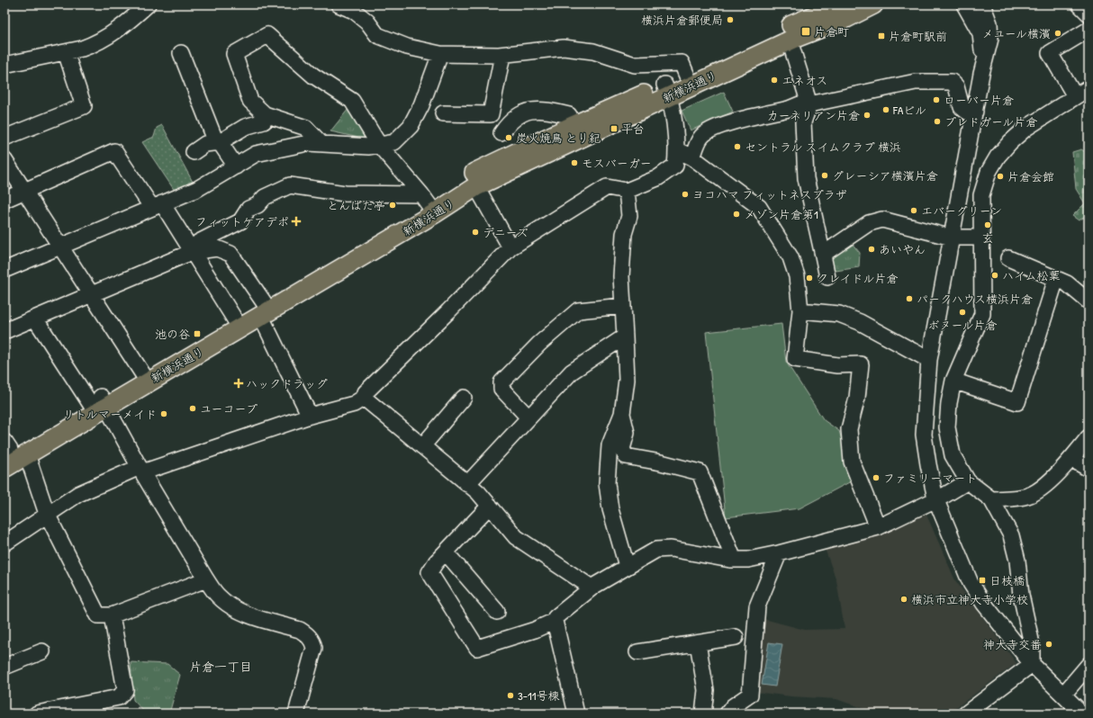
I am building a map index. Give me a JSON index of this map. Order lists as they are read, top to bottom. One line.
{"streets":{"main road":["新横浜通り"]},"districts":["片倉一丁目"],"places":{"other":["横浜片倉郵便局","メユール横濱","エネオス","ローバー片倉","FAビル","カーネリアン片倉","プレドガール片倉","炭火焼鳥 とり紀","セントラル スイムクラブ 横浜","モスバーガー","グレーシア横濱片倉","片倉会館","ヨコハマ フィットネスプラザ","とんぱた亭","エバーグリーン","メゾン片倉第1","玄","デニーズ","あいやん","ハイム松葉","クレイドル片倉","パークハウス横浜片倉","ボヌール片倉","ユーコープ","リトルマーメイド","ファミリーマート","横浜市立神大寺小学校","神大寺交番","3-11号棟"],"transit":["片倉町","片倉町駅前","平台","池の谷","日枝橋"],"health":["フィットケアデポ","ハックドラッグ"]}}
